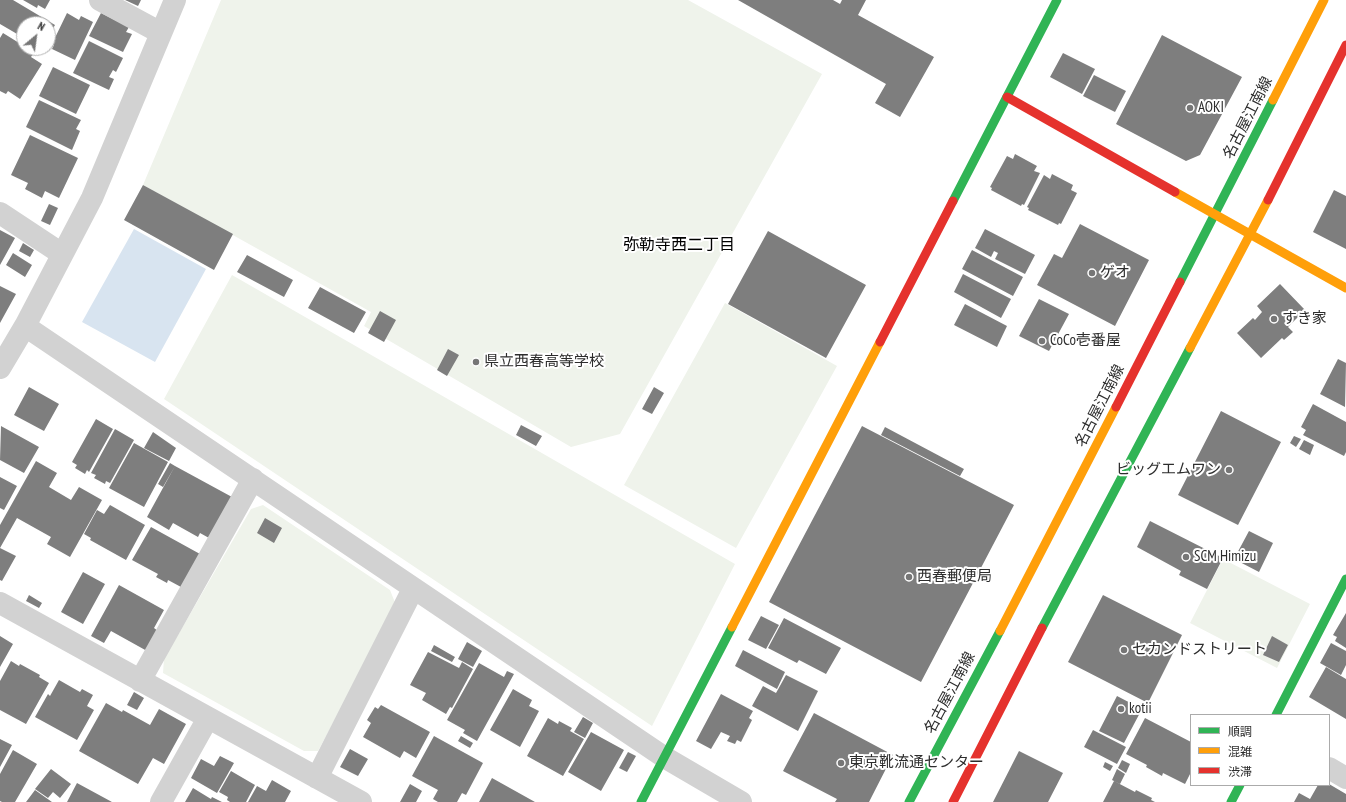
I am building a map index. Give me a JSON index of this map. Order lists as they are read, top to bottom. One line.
{"streets":{"main road":["名古屋江南線"]},"districts":["弥勒寺西二丁目"],"places":["AOKI","ゲオ","すき家","CoCo壱番屋","県立西春高等学校","ビッグエムワン","SCM Himizu","西春郵便局","セカンドストリート","kotii","東京靴流通センター"],"legend":["順調","混雑","渋滞"],"north":"top right"}
